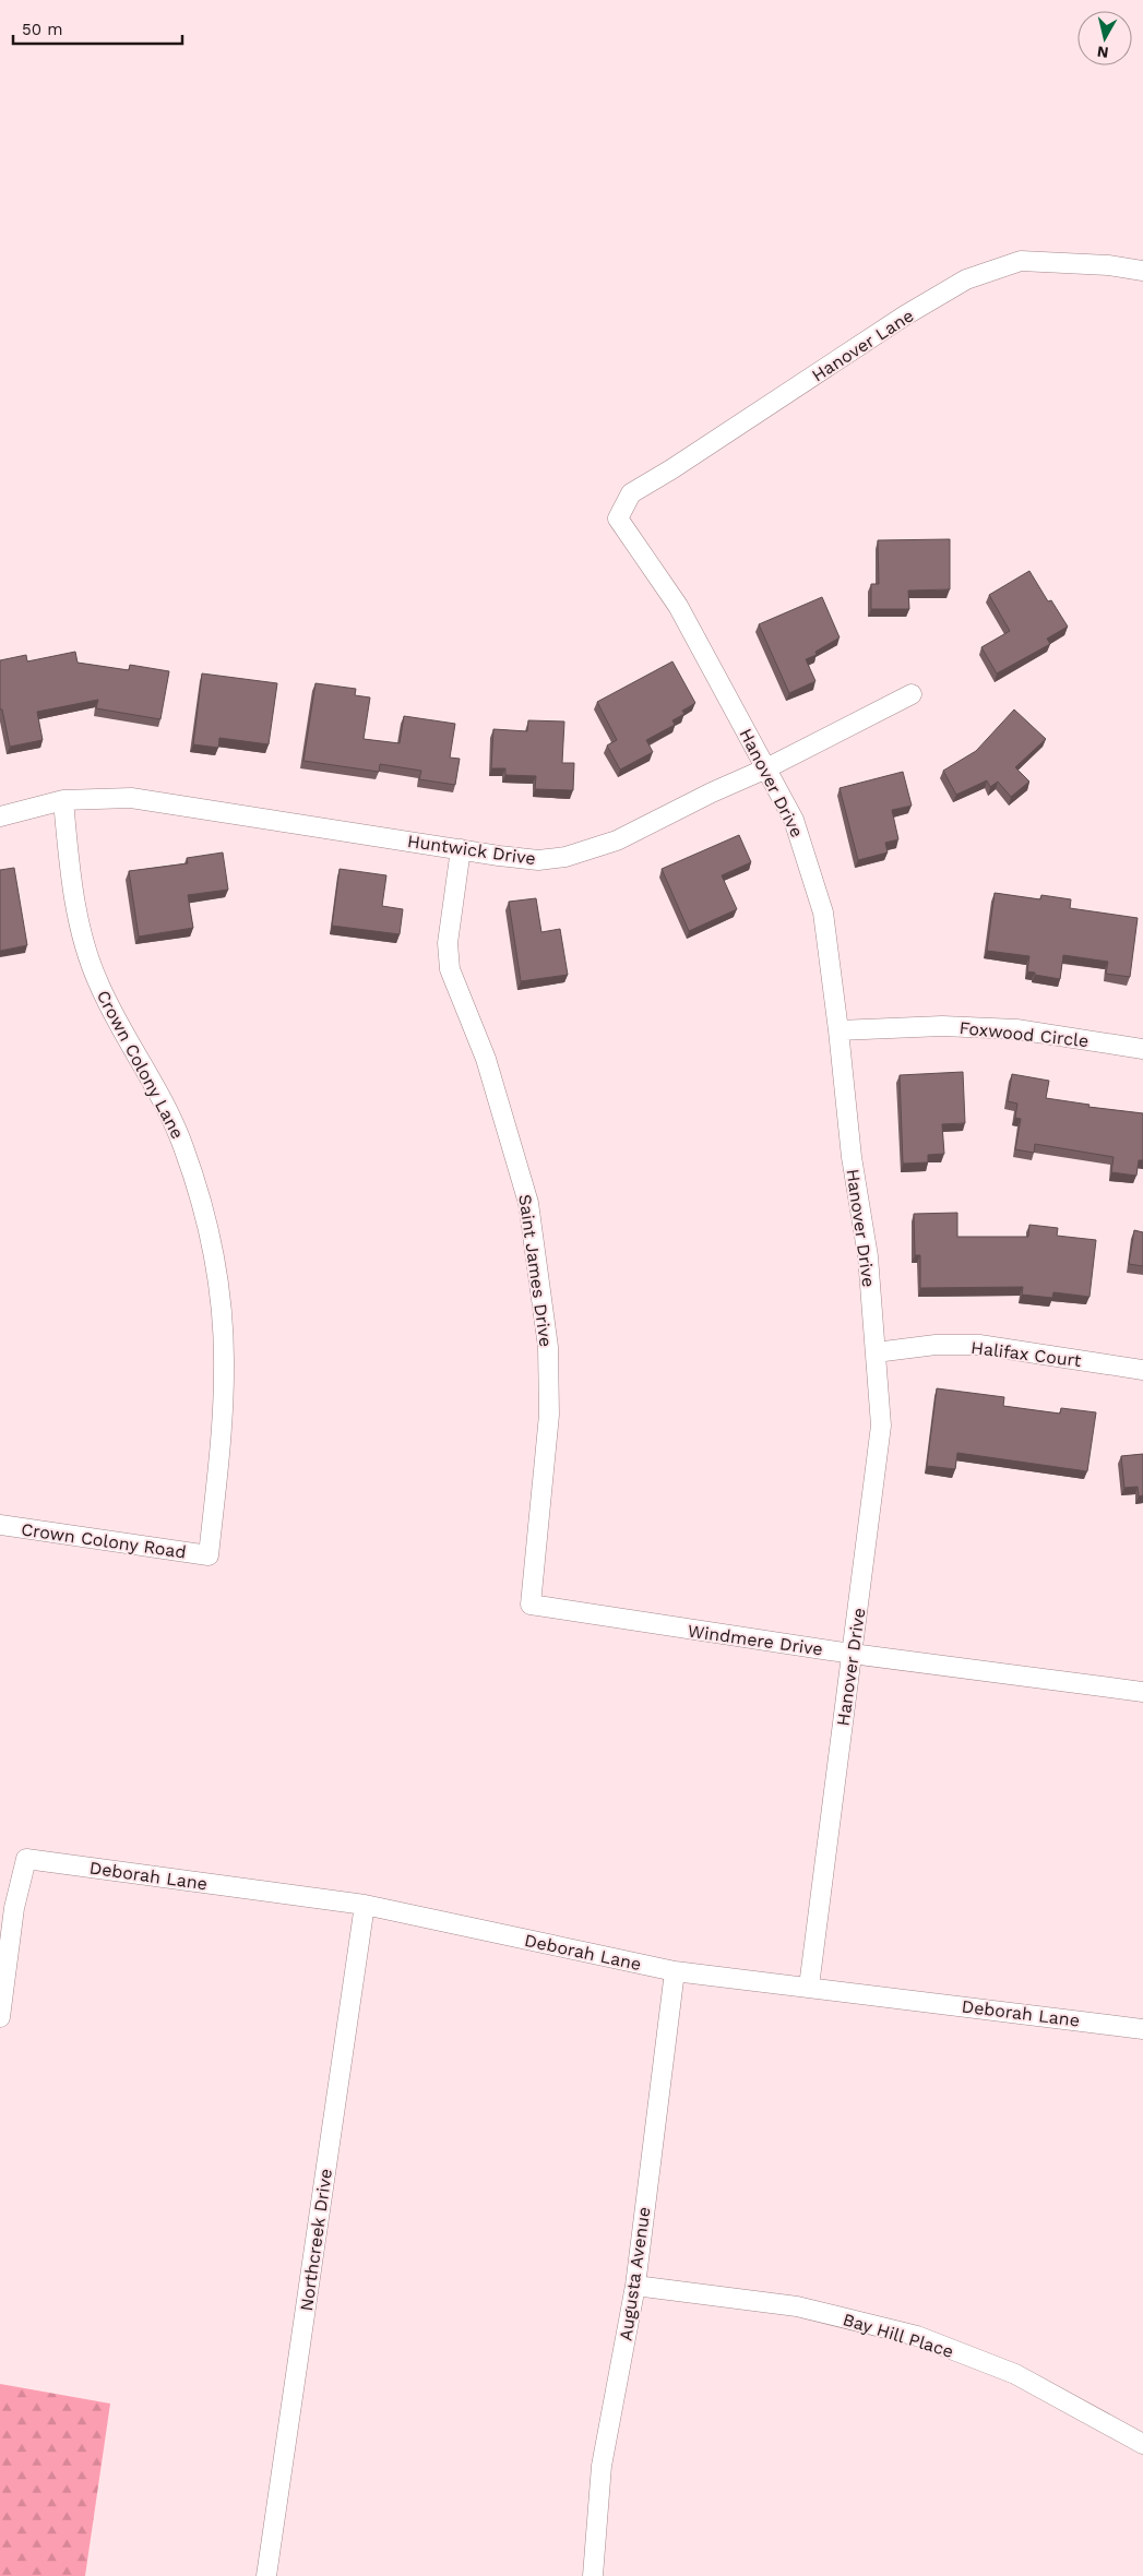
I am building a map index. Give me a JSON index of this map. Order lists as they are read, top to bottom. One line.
{"streets":{"street":["Hanover Lane","Hanover Drive","Huntwick Drive","Foxwood Circle","Crown Colony Lane","Saint James Drive","Halifax Court","Crown Colony Road","Windmere Drive","Deborah Lane","Northcreek Drive","Augusta Avenue","Bay Hill Place"]},"crossings":[["Hanover Lane","Hanover Drive"],["Hanover Drive","Huntwick Drive"],["Hanover Drive","Foxwood Circle"],["Hanover Drive","Halifax Court"],["Hanover Drive","Windmere Drive"],["Hanover Drive","Deborah Lane"],["Huntwick Drive","Crown Colony Lane"],["Huntwick Drive","Saint James Drive"],["Crown Colony Lane","Crown Colony Road"],["Saint James Drive","Windmere Drive"],["Deborah Lane","Northcreek Drive"],["Deborah Lane","Augusta Avenue"],["Augusta Avenue","Bay Hill Place"]],"scale_bar":"50 m","north":"bottom"}
